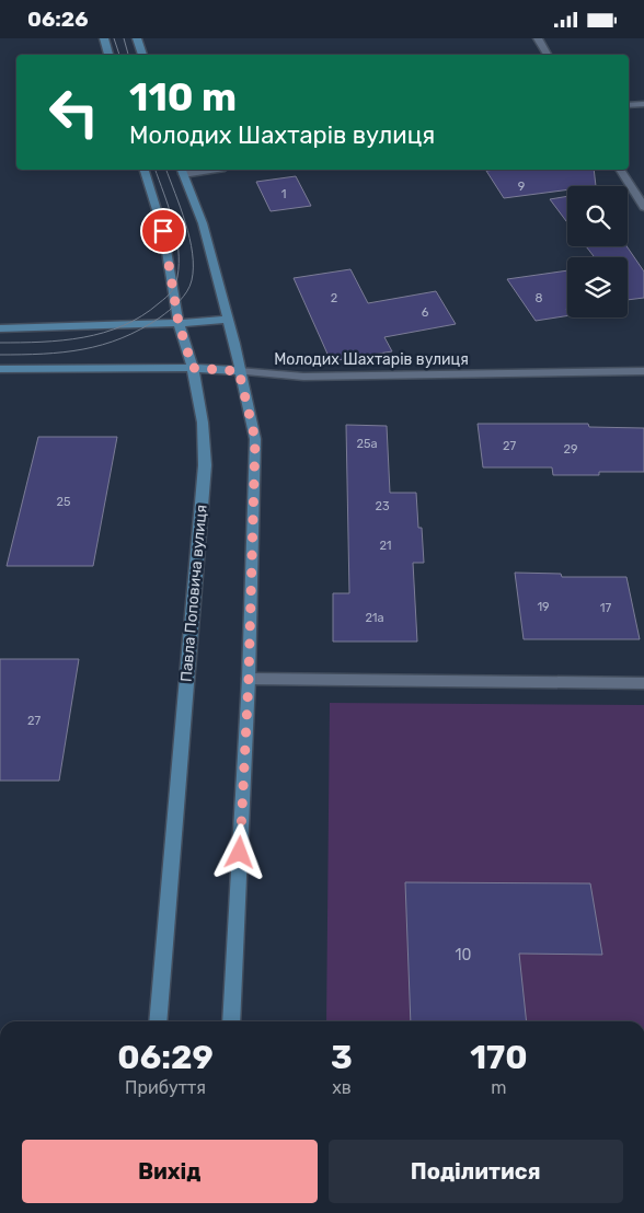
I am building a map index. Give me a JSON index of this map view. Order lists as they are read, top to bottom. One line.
{"streets":{"main road":["Молодих Шахтарів вулиця","Павла Поповича вулиця"]},"crossings":[["Молодих Шахтарів вулиця","Павла Поповича вулиця"]],"house_numbers":["9","1","2","8","6","25а","27","29","25","23","21","19","17","21а","27","10"],"page":{"status":"06:26","turn":["110 m","Молодих Шахтарів вулиця"],"eta":["06:29","Прибуття","3","хв","170","m"],"buttons":["Вихід","Поділитися"]}}
